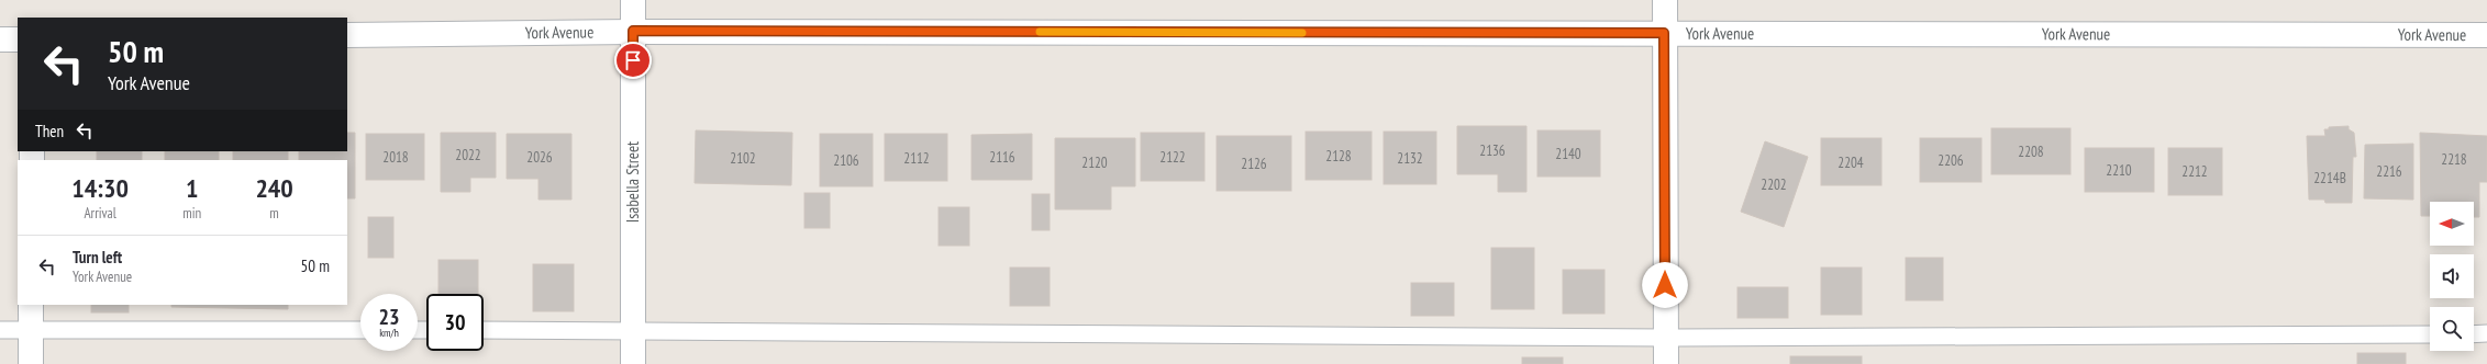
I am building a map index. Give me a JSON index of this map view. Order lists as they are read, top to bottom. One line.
{"streets":{"street":["York Avenue","Isabella Street"]},"crossings":[["York Avenue","Isabella Street"]],"house_numbers":["2136","2208","2140","2022","2128","2018","2026","2116","2122","2102","2112","2132","2218","2106","2206","2120","2204","2126","2210","2212","2216","2214B","2202"],"north":"left","page":{"turn":["50 m","York Avenue"],"then":"Then","eta":["14:30","Arrival","1","min","240","m"],"list":[{"name":"Turn left","note":"York Avenue","value":"50 m"}],"speed":"23 km/h","limit":"30"}}
